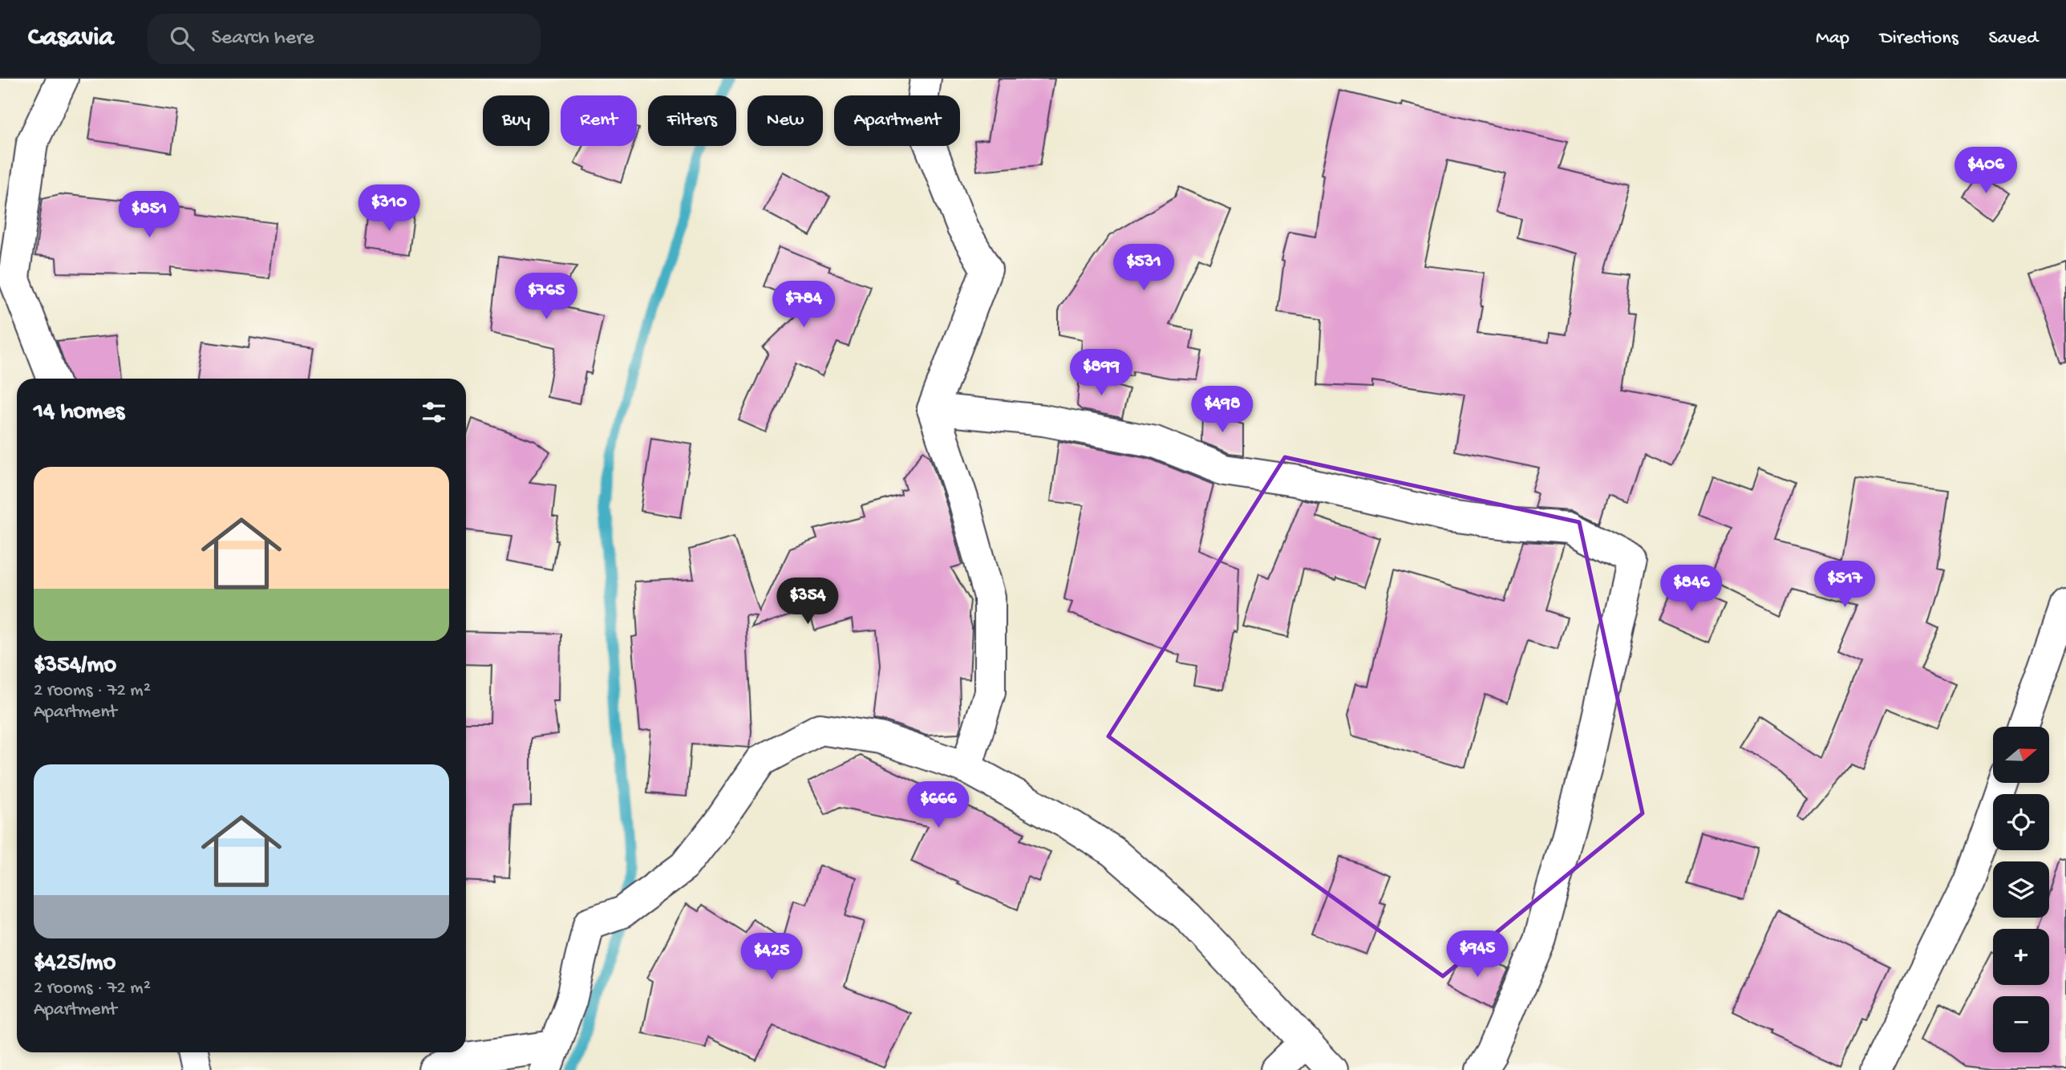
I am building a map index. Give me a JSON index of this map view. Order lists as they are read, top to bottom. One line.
{"north":"right","page":{"header":"Casavia","search":"Search here","nav":["Map","Directions","Saved"],"chip":["Buy","Rent","Filters","New","Apartment"],"price":["$406","$310","$851","$531","$765","$784","$899","$498","$517","$846","$354","$666","$945","$425"],"heading":"14 homes","list":[{"name":"$354/mo","note":"2 rooms · 72 m² · Apartment"},{"name":"$425/mo","note":"2 rooms · 72 m² · Apartment"}],"map_buttons":["+","−"]}}
